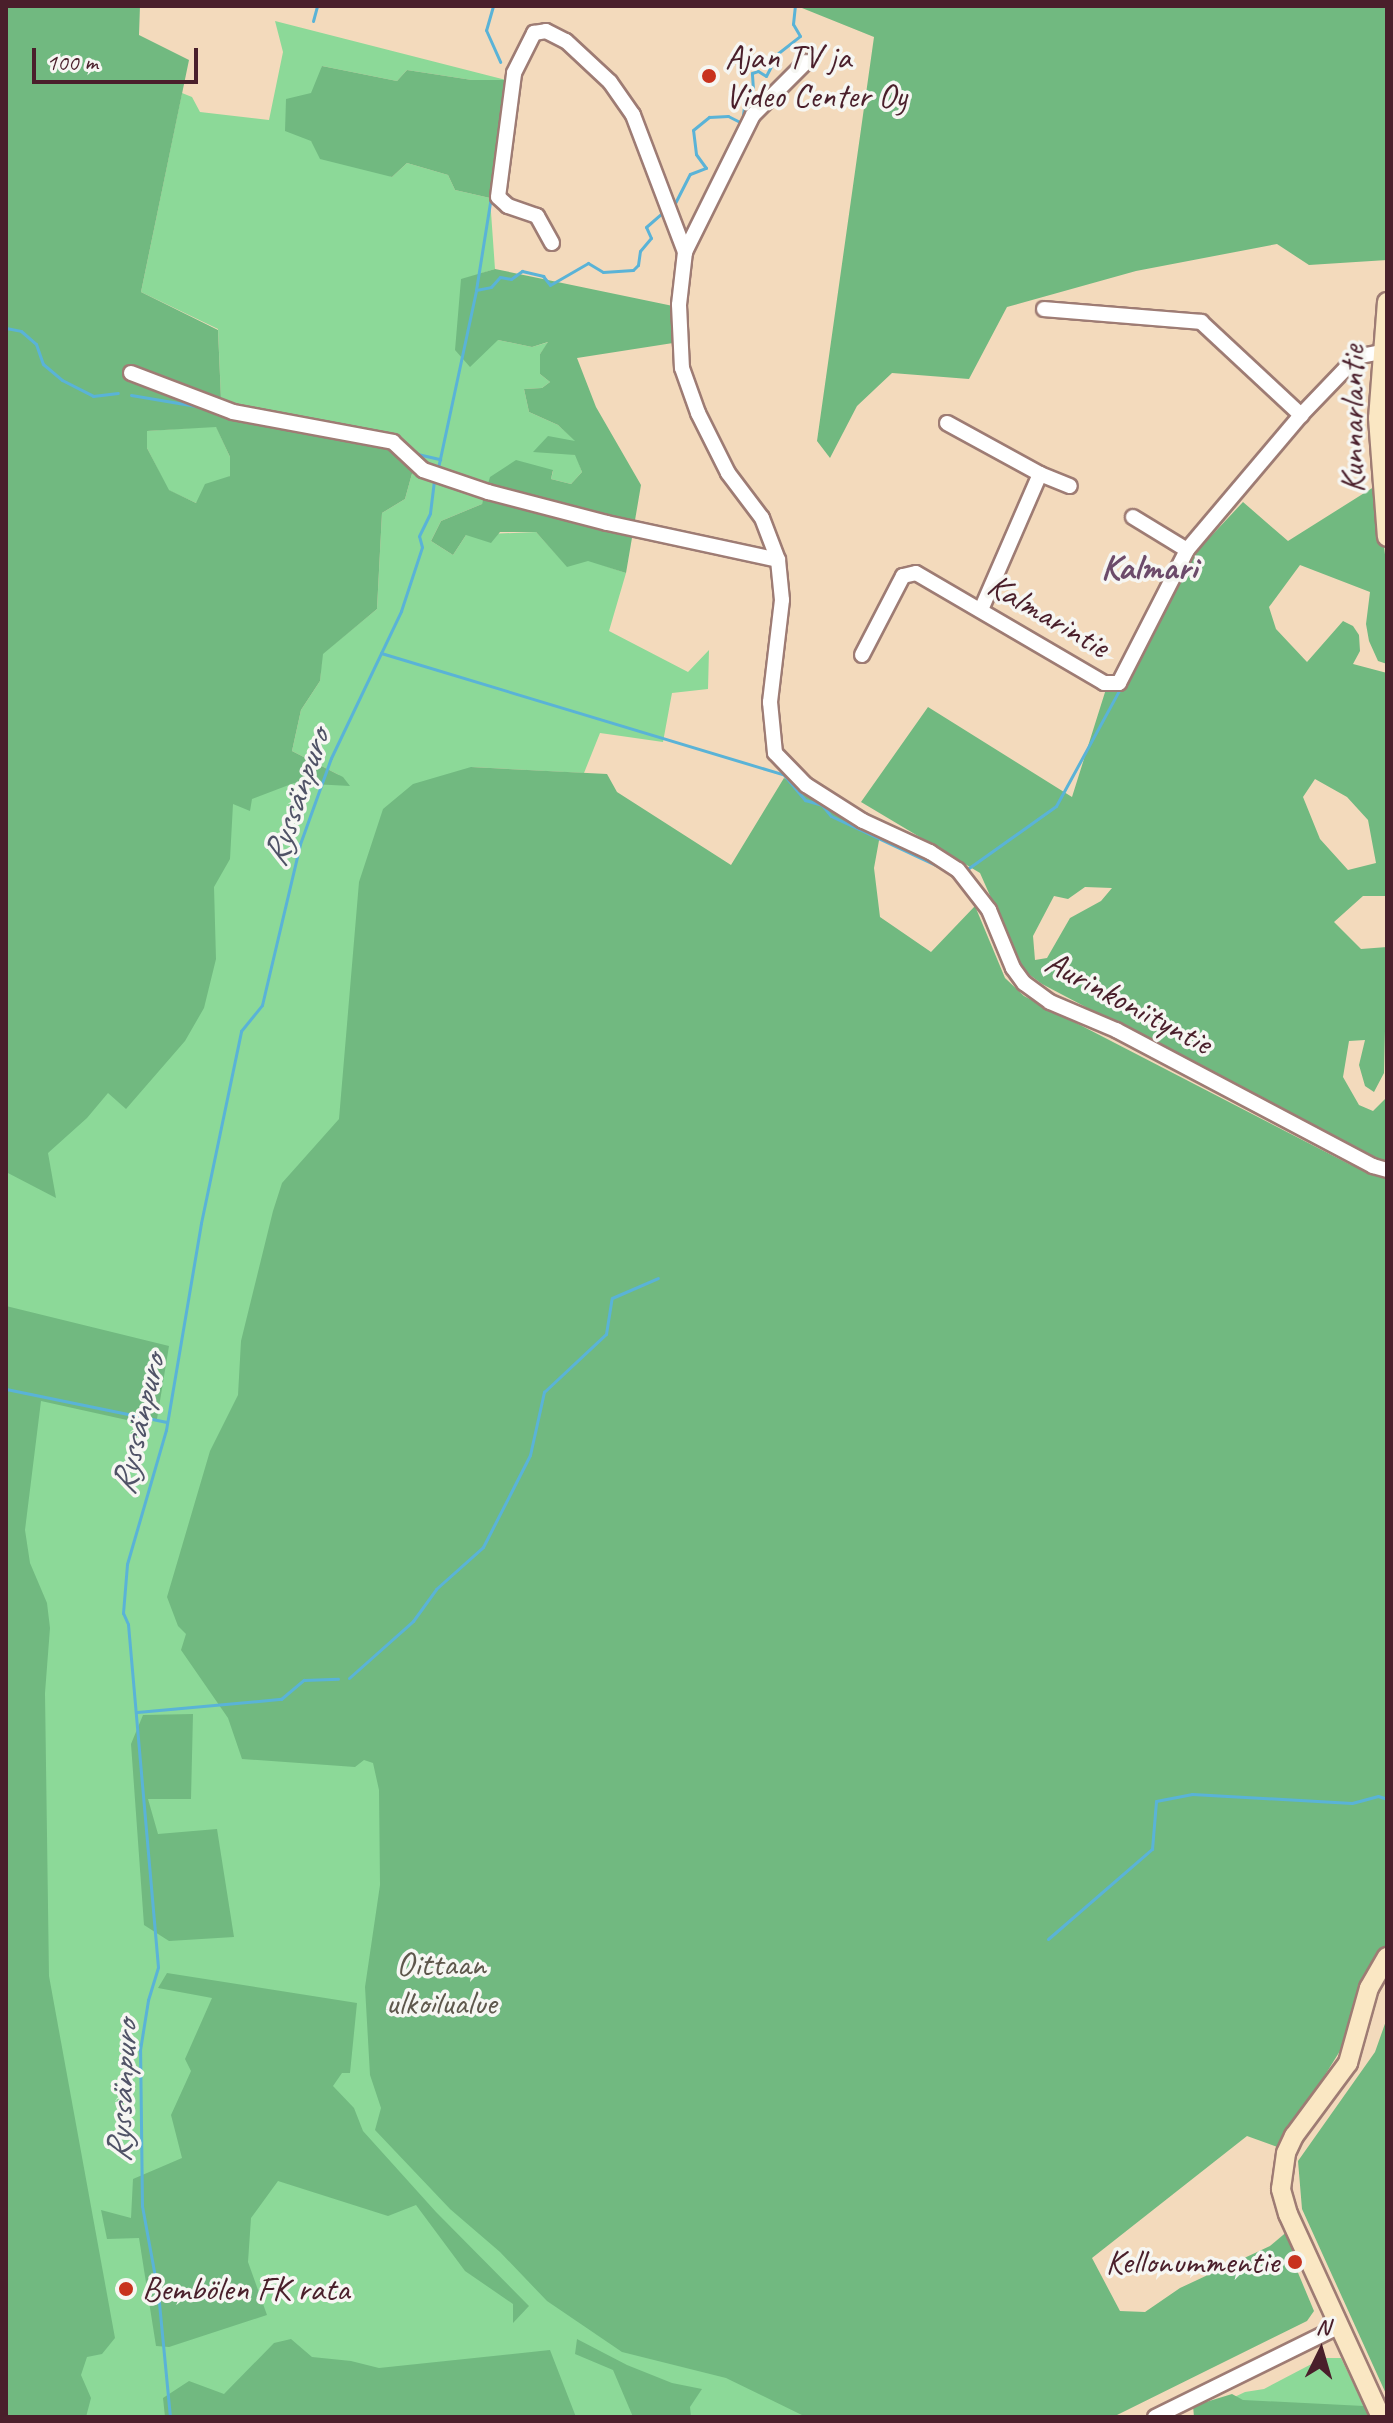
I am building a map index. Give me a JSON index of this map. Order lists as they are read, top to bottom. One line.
{"streets":{"main road":["Kunnarlantie"],"street":["Kalmarintie","Aurinkoniityntie"]},"crossings":[["Kunnarlantie","Kalmarintie"]],"districts":["Kalmari"],"water":["Ryssänpuro"],"parks":["Oittaan ulkoilualue"],"places":["Ajan TV ja Video Center Oy","Kellonummentie","Bembölen FK rata"],"scale_bar":"100 m","north":"top"}
